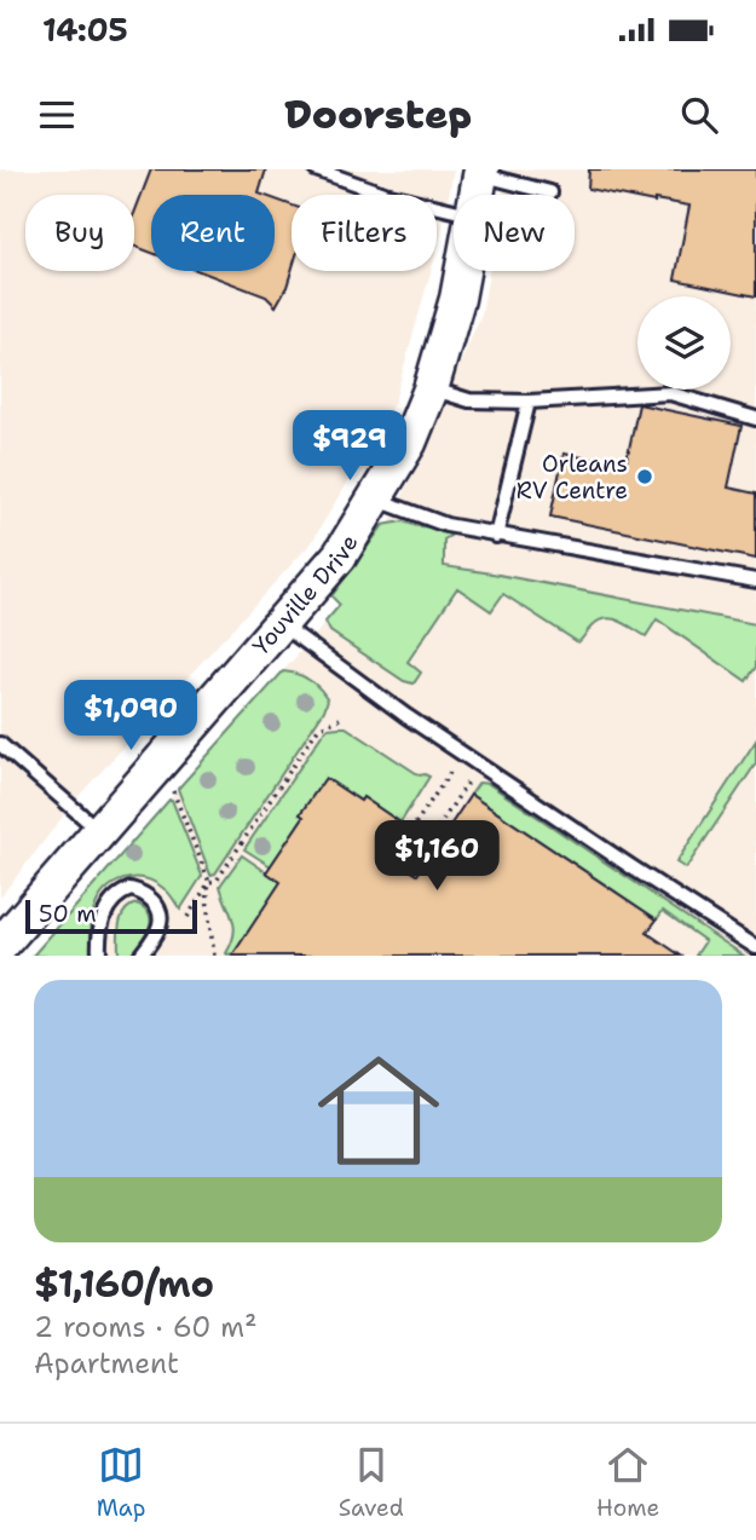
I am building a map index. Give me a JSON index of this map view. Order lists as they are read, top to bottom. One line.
{"streets":{"street":["Youville Drive"]},"places":["Orleans RV Centre"],"scale_bar":"50 m","page":{"status":"14:05","header":"Doorstep","chip":["Buy","Rent","Filters","New"],"price":["$929","$1,090","$1,160"],"scale":"50 m","list":[{"name":"$1,160/mo","note":"2 rooms · 60 m² · Apartment"}],"tabs":["Map","Saved","Home"]}}
